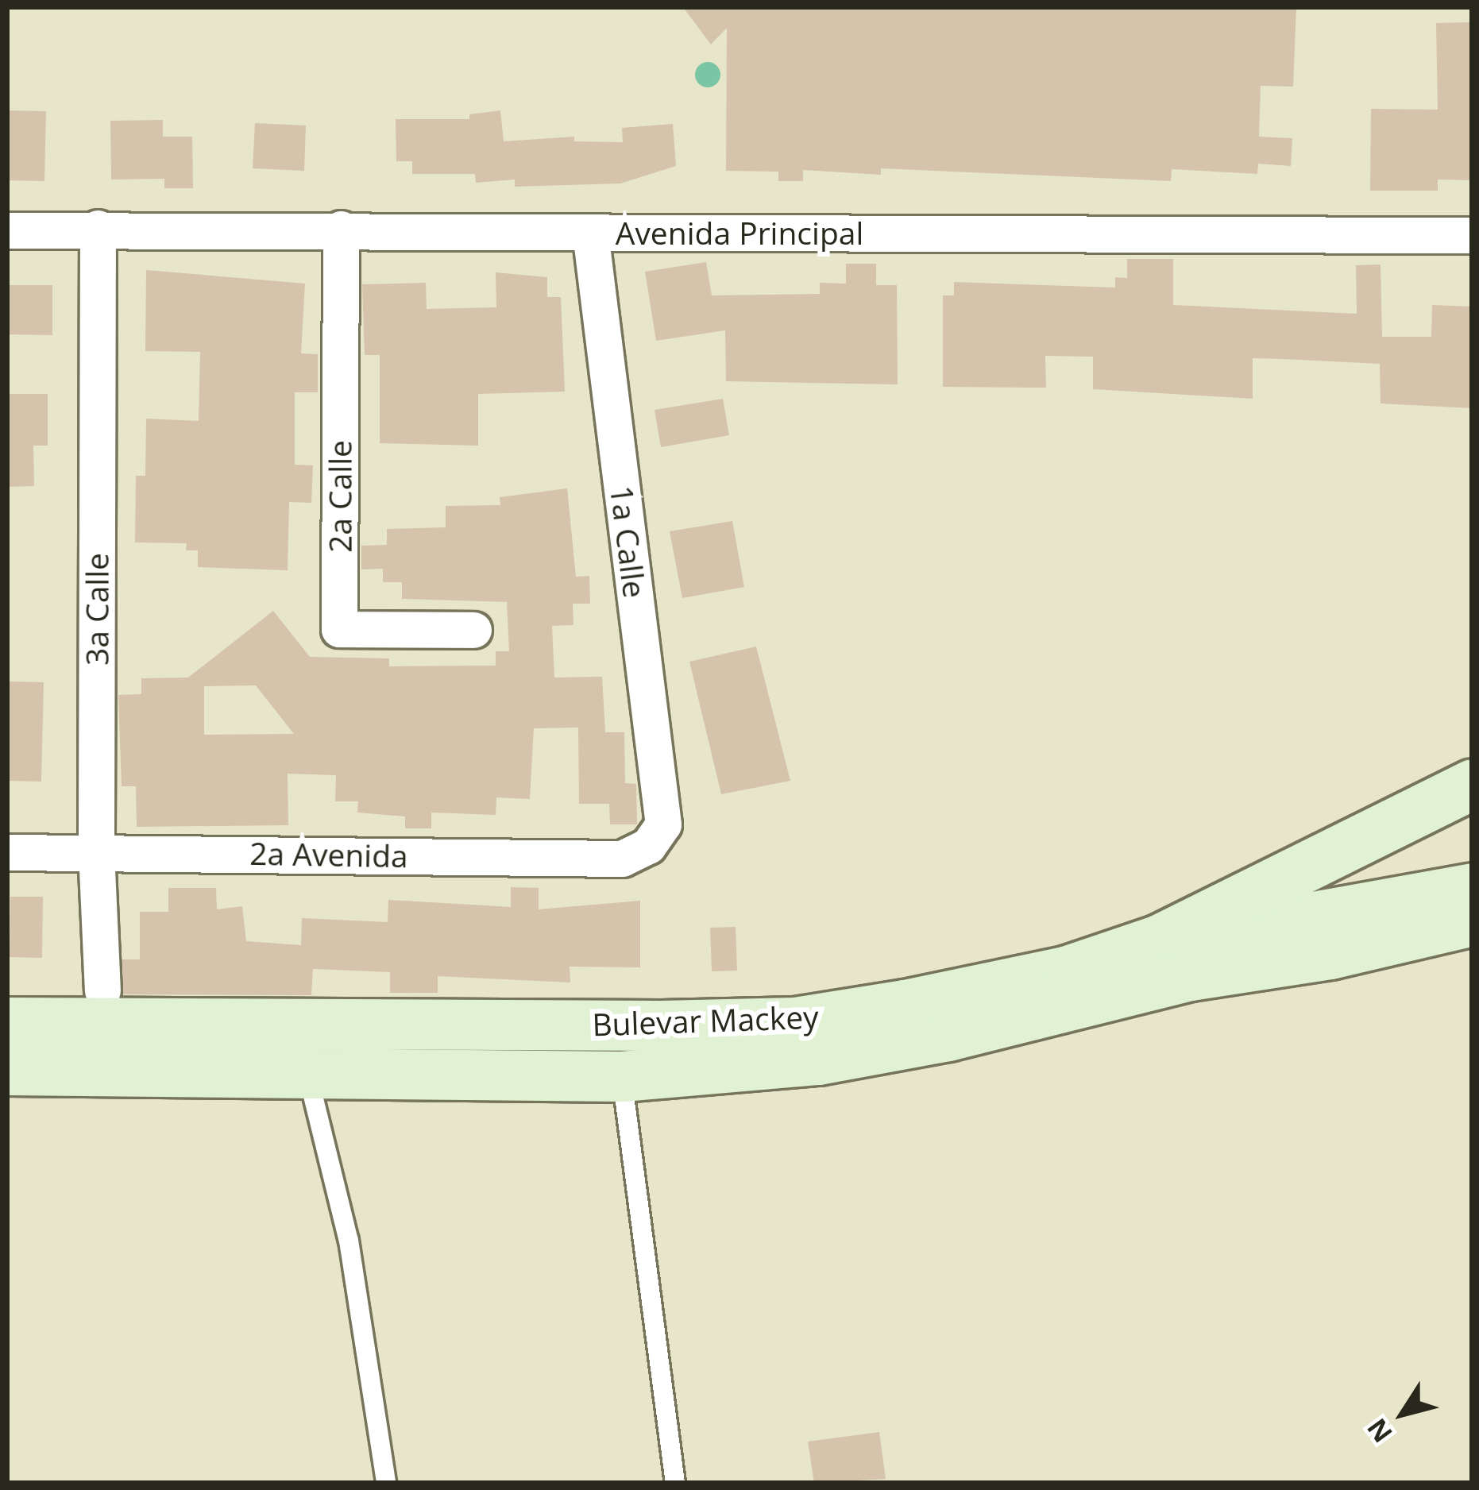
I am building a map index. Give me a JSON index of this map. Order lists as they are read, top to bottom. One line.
{"streets":{"main road":["Bulevar Mackey"],"street":["Avenida Principal","2a Calle","1a Calle","3a Calle","2a Avenida"]},"crossings":[["Avenida Principal","2a Calle"],["Avenida Principal","1a Calle"],["Avenida Principal","3a Calle"],["1a Calle","2a Avenida"],["3a Calle","2a Avenida"]],"north":"bottom left"}
